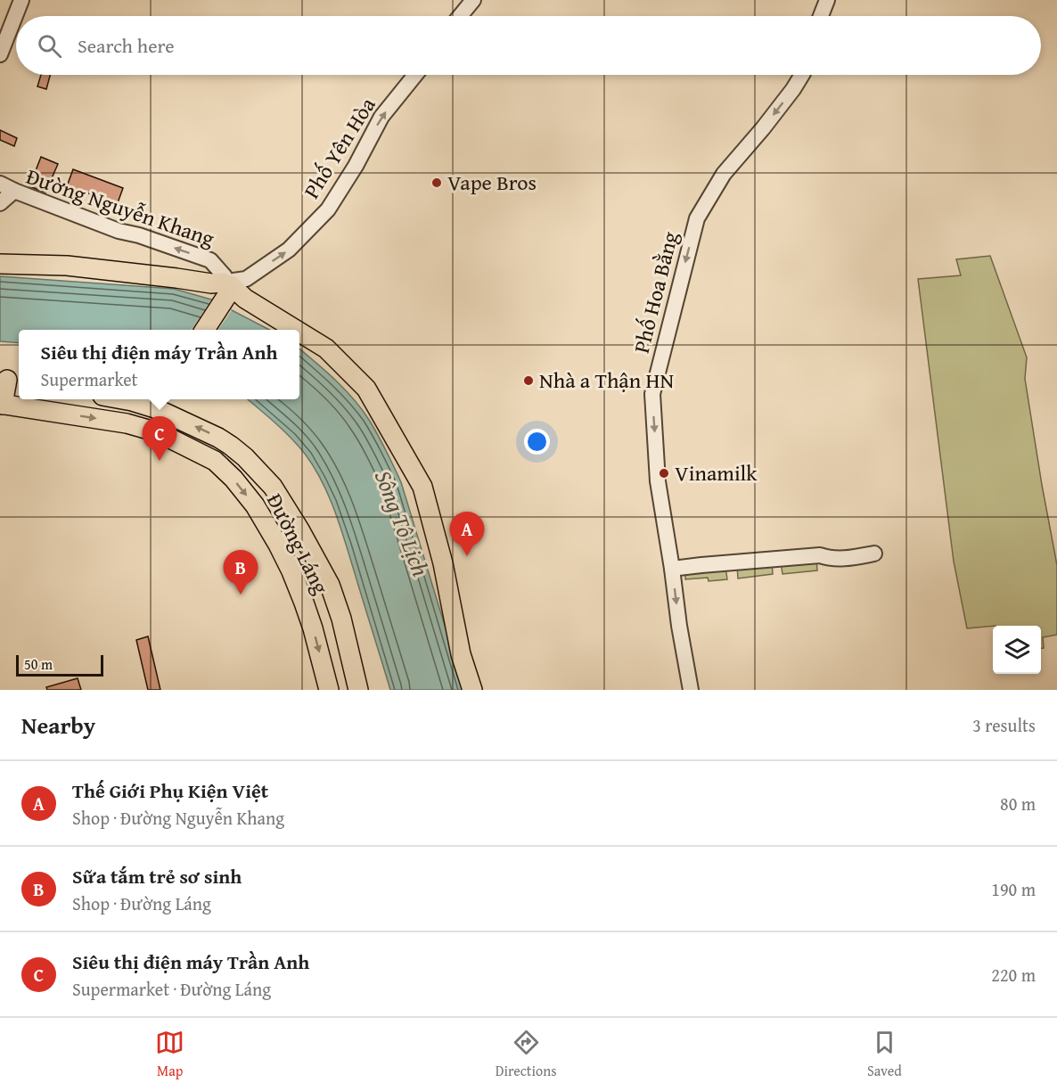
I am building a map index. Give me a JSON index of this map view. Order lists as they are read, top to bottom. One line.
{"streets":{"main road":["Đường Nguyễn Khang","Đường Láng"],"street":["Phố Yên Hòa","Phố Hoa Bằng"]},"crossings":[["Phố Yên Hòa","Đường Nguyễn Khang"]],"one_way":["Phố Yên Hòa","Phố Hoa Bằng"],"water":["Sông Tô Lịch"],"places":["Vape Bros","Nhà a Thận HN","Vinamilk"],"scale_bar":"50 m","page":{"search":"Search here","popup":["Siêu thị điện máy Trần Anh","Supermarket"],"pins":["C","A","B"],"scale":"50 m","heading":["Nearby","3 results"],"list":[{"mark":"A","name":"Thế Giới Phụ Kiện Việt","note":"Shop · Đường Nguyễn Khang","value":"80 m"},{"mark":"B","name":"Sữa tắm trẻ sơ sinh","note":"Shop · Đường Láng","value":"190 m"},{"mark":"C","name":"Siêu thị điện máy Trần Anh","note":"Supermarket · Đường Láng","value":"220 m"}],"nav":["Map","Directions","Saved"]}}
